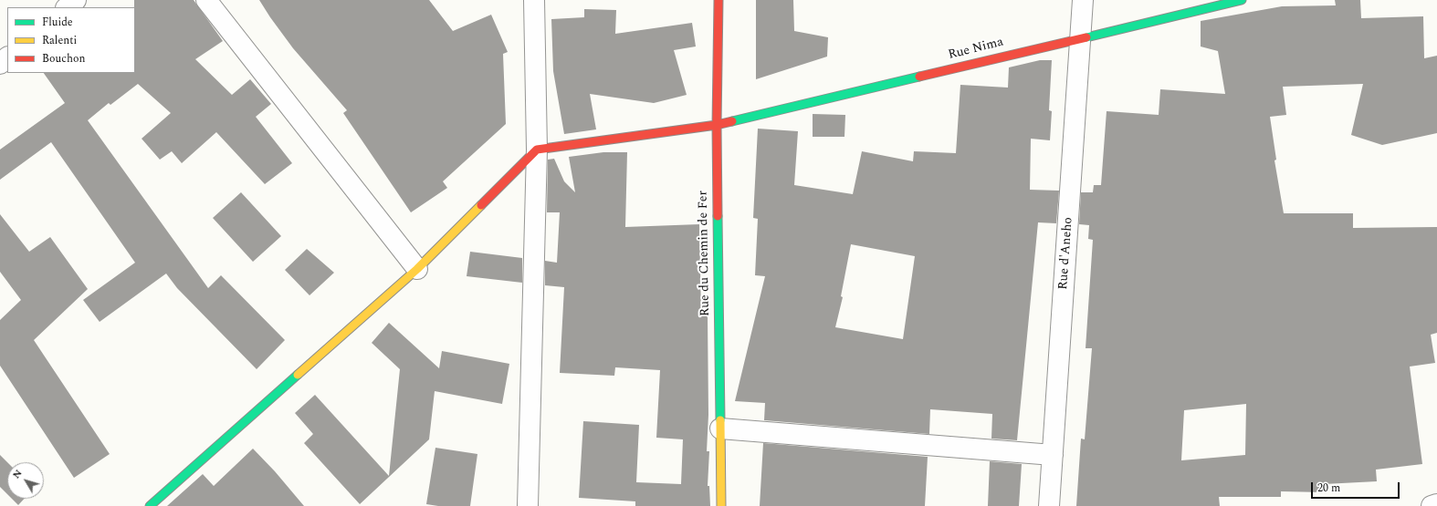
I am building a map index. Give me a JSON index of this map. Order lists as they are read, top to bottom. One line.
{"streets":{"street":["Rue Nima","Rue du Chemin de Fer","Rue d'Aneho"]},"crossings":[["Rue Nima","Rue du Chemin de Fer"],["Rue Nima","Rue d'Aneho"]],"legend":["Fluide","Ralenti","Bouchon"],"scale_bar":"20 m","north":"top left"}
